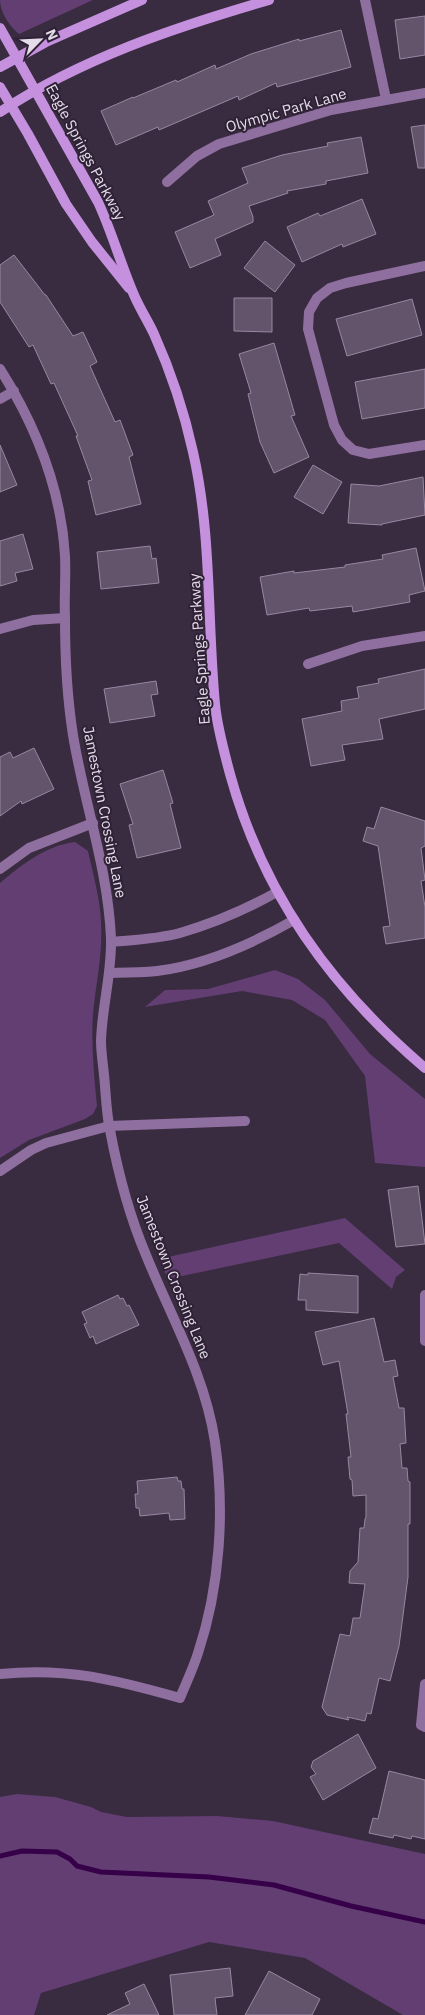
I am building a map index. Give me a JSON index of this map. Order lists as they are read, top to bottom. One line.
{"streets":{"street":["Olympic Park Lane","Eagle Springs Parkway","Jamestown Crossing Lane"]},"north":"top right"}
